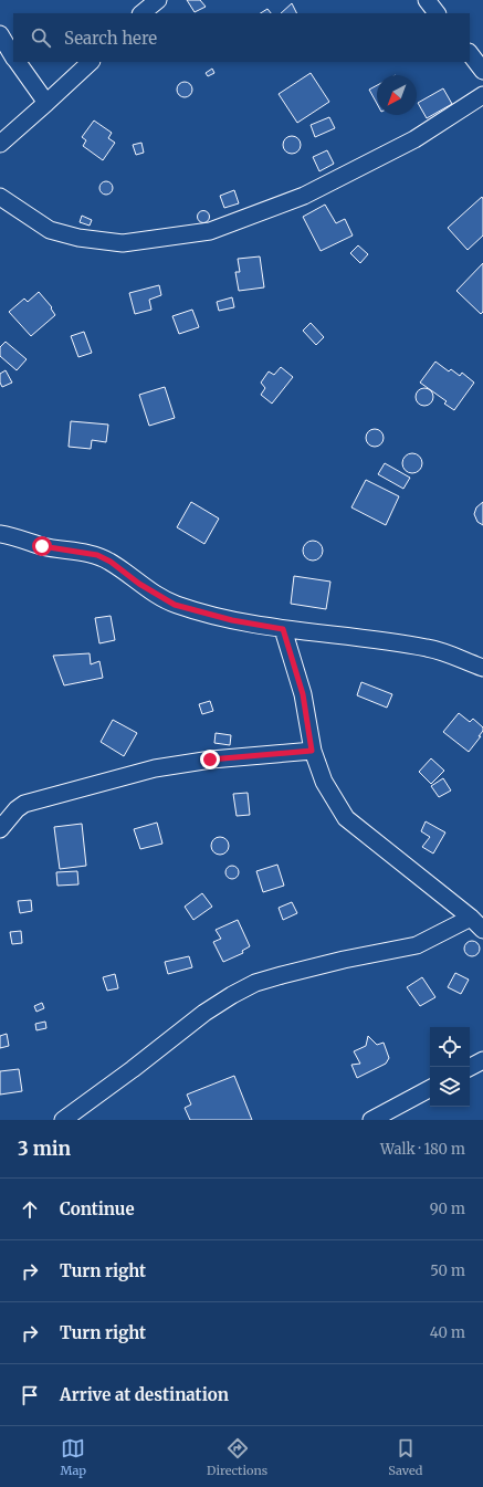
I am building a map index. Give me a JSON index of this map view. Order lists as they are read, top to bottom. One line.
{"north":"bottom left","page":{"search":"Search here","heading":["3 min","Walk · 180 m"],"list":[["Continue","90 m"],["Turn right","50 m"],["Turn right","40 m"],"Arrive at destination"],"nav":["Map","Directions","Saved"]}}
